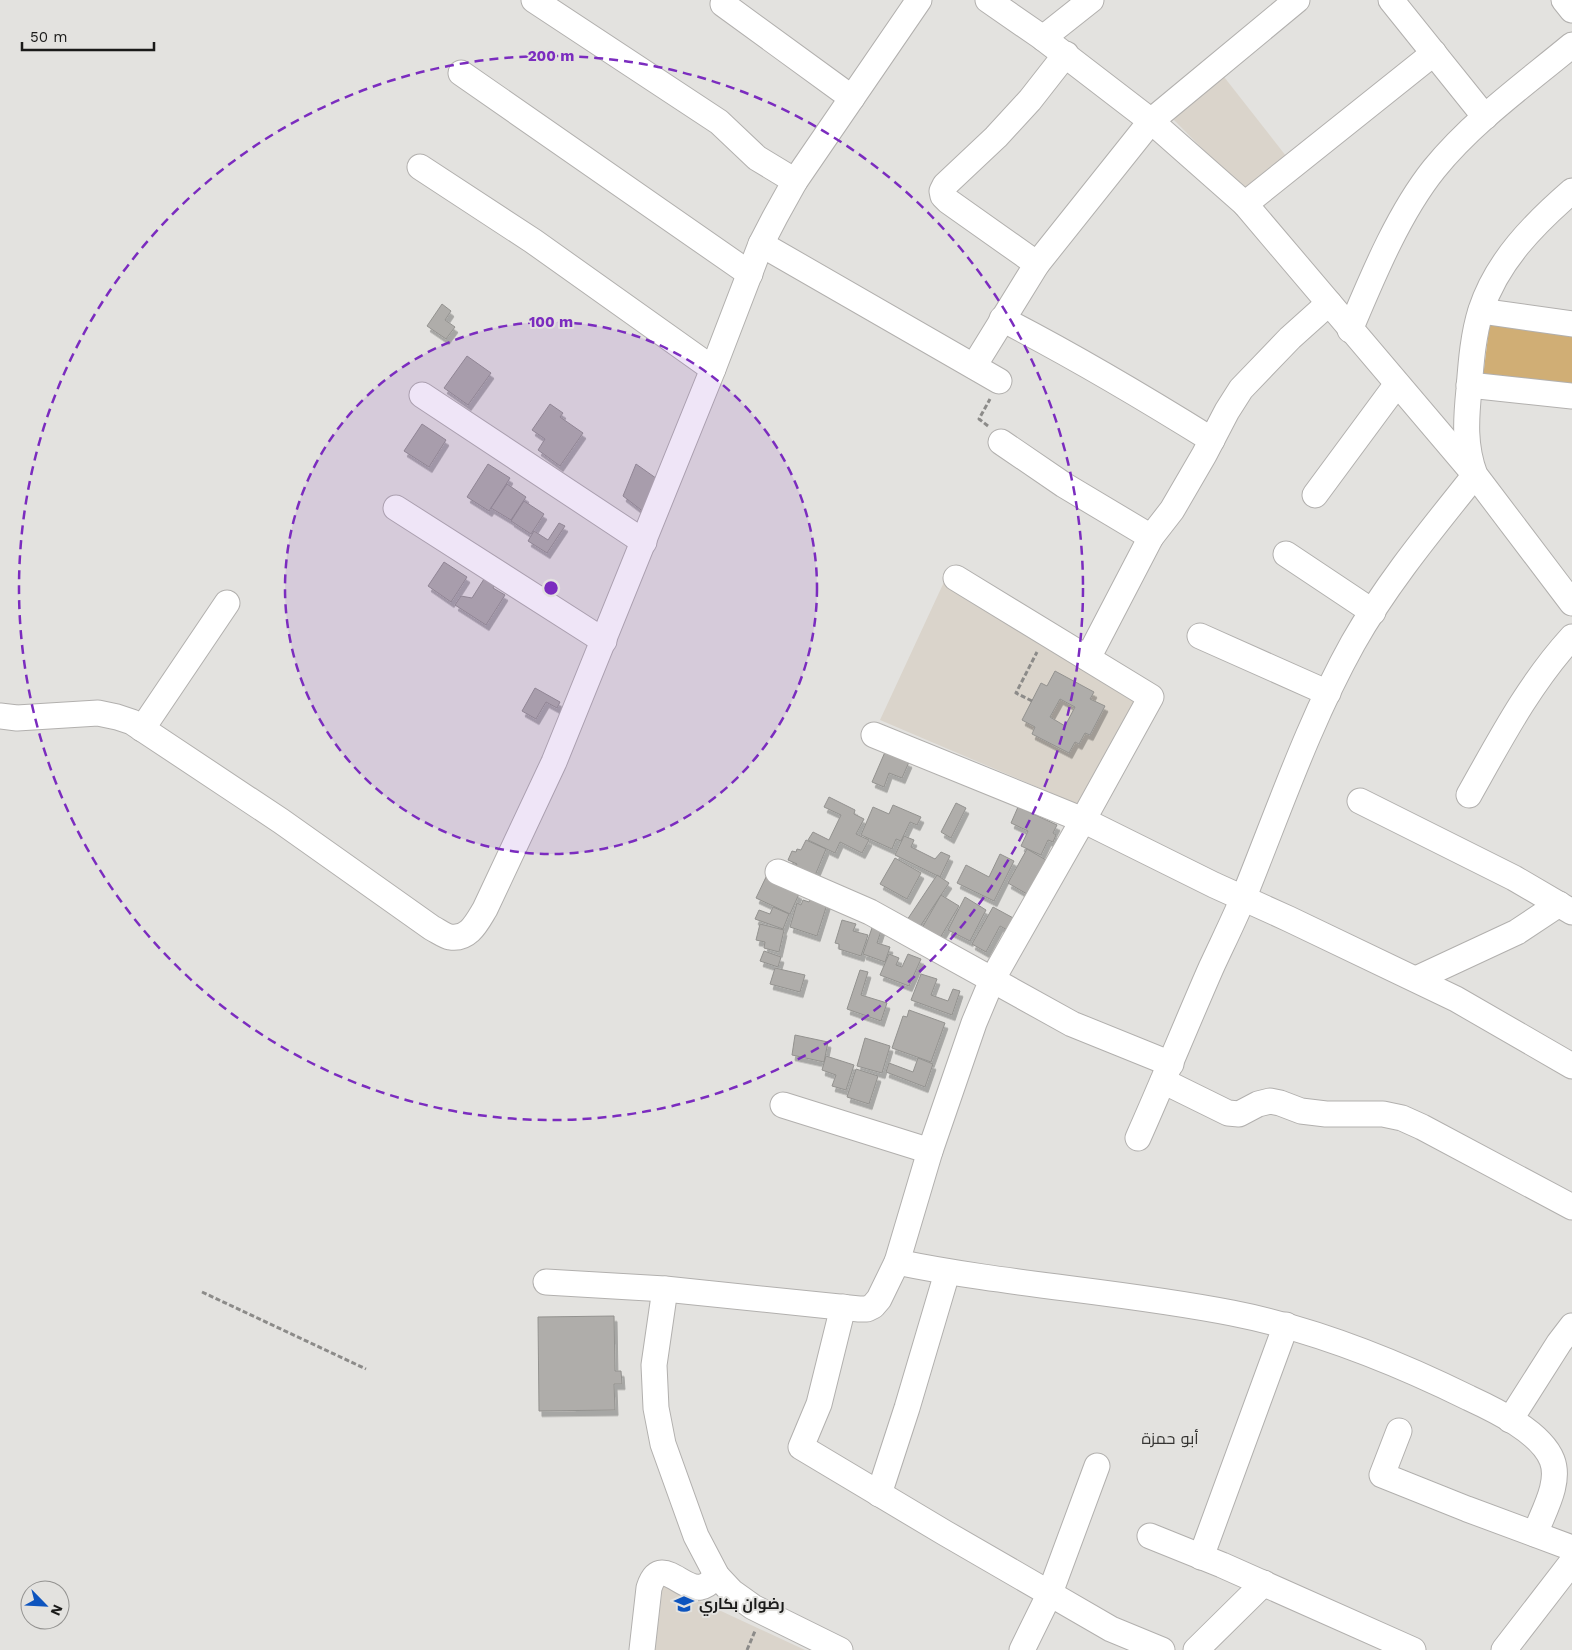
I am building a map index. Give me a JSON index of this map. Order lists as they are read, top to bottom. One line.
{"districts":["أبو حمزة"],"places":{"school or university":["رضوان بكاري"]},"scale_bar":"50 m","north":"bottom right","rings":["200 m","100 m"]}
